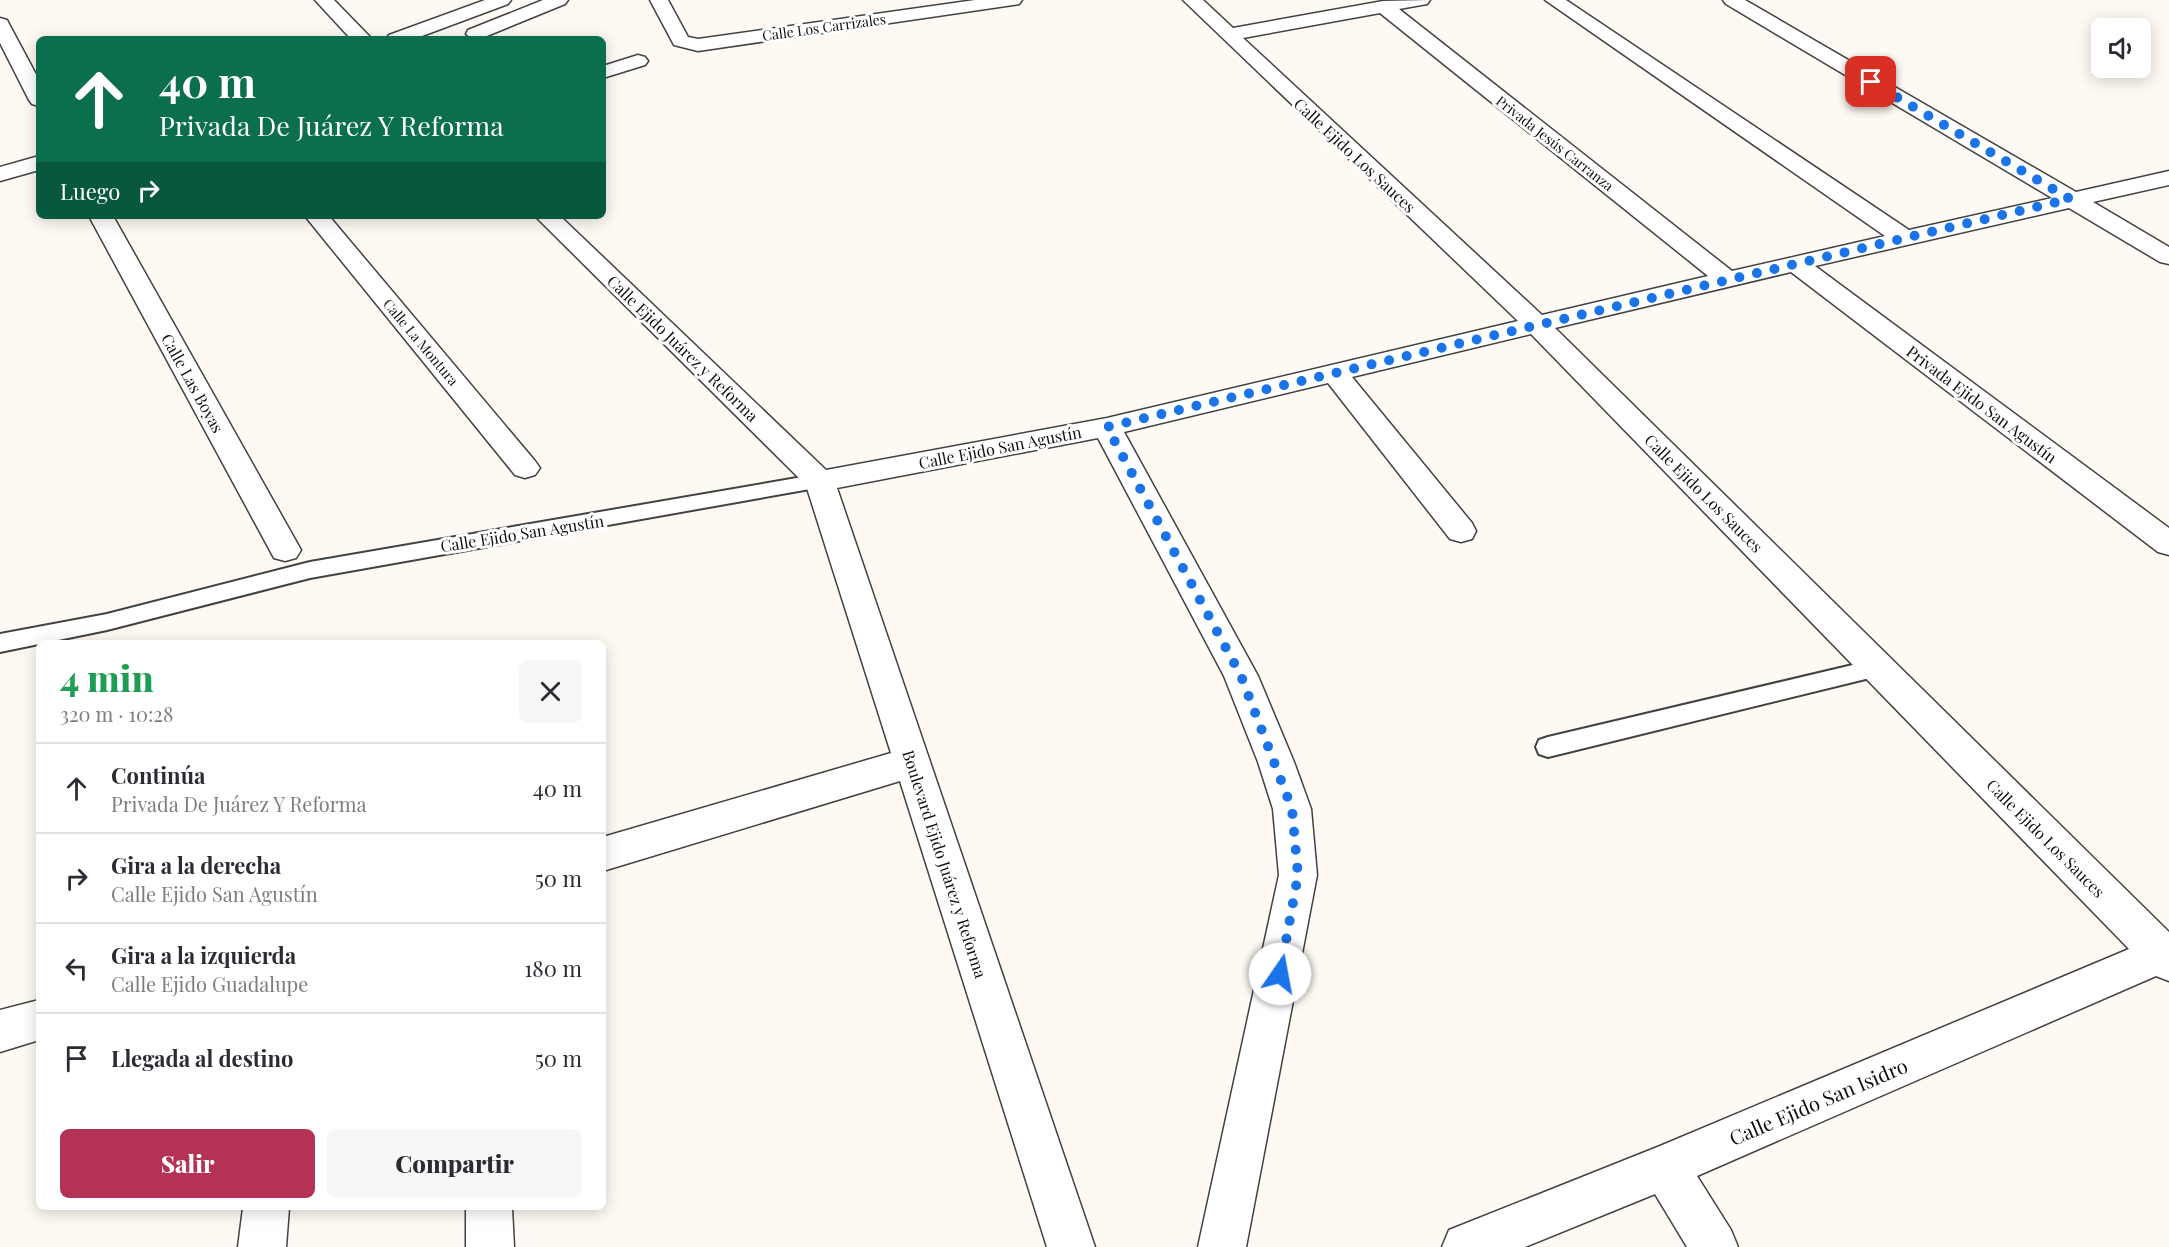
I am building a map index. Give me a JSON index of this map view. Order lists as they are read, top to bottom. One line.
{"streets":{"street":["Calle Los Carrizales","Privada Jesús Carranza","Calle Ejido Los Sauces","Calle La Montura","Calle Ejido Juárez y Reforma","Calle Las Boyas","Privada Ejido San Agustín","Calle Ejido San Agustín","Boulevard Ejido Juárez y Reforma","Calle Ejido San Isidro"]},"crossings":[["Privada Jesús Carranza","Calle Ejido San Agustín"],["Calle Ejido Los Sauces","Calle Ejido San Agustín"],["Calle Ejido Los Sauces","Calle Ejido San Isidro"],["Calle Ejido Juárez y Reforma","Calle Ejido San Agustín"],["Calle Ejido Juárez y Reforma","Boulevard Ejido Juárez y Reforma"],["Privada Ejido San Agustín","Calle Ejido San Agustín"],["Calle Ejido San Agustín","Boulevard Ejido Juárez y Reforma"]],"page":{"turn":["40 m","Privada De Juárez Y Reforma"],"then":"Luego","heading":["4 min","320 m · 10:28"],"list":[{"name":"Continúa","note":"Privada De Juárez Y Reforma","value":"40 m"},{"name":"Gira a la derecha","note":"Calle Ejido San Agustín","value":"50 m"},{"name":"Gira a la izquierda","note":"Calle Ejido Guadalupe","value":"180 m"},{"name":"Llegada al destino","value":"50 m"}],"buttons":["Salir","Compartir"]}}
